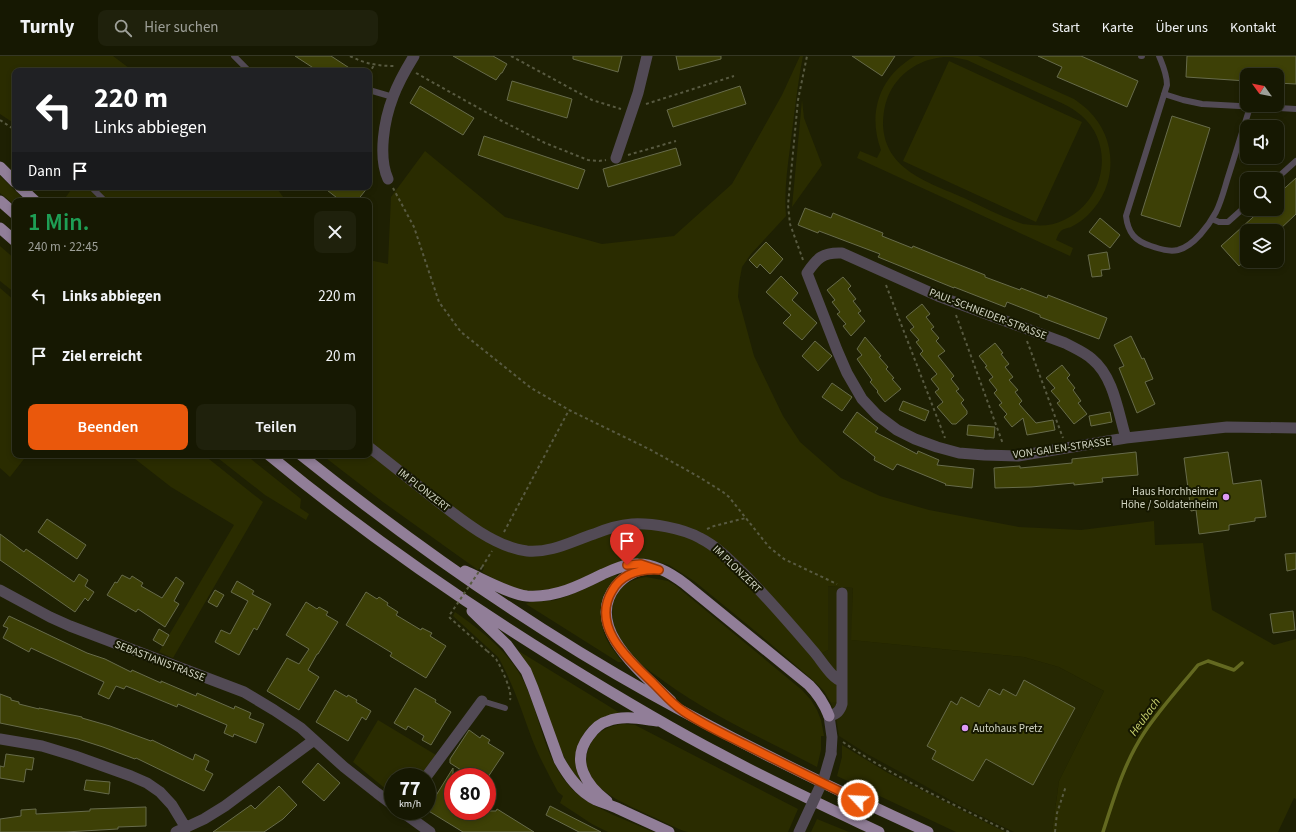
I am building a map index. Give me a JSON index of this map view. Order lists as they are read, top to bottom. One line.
{"streets":{"street":["PAUL-SCHNEIDER-STRASSE","VON-GALEN-STRASSE","IM PLONZERT","SEBASTIANISTRASSE"]},"crossings":[["PAUL-SCHNEIDER-STRASSE","VON-GALEN-STRASSE"]],"water":["Heubach"],"places":["Haus Horchheimer Höhe / Soldatenheim","Autohaus Pretz"],"north":"top left","page":{"header":"Turnly","search":"Hier suchen","nav":["Start","Karte","Über uns","Kontakt"],"turn":["220 m","Links abbiegen"],"then":"Dann","heading":["1 Min.","240 m · 22:45"],"list":[{"name":"Links abbiegen","value":"220 m"},{"name":"Ziel erreicht","value":"20 m"}],"buttons":["Beenden","Teilen"],"speed":"77 km/h","limit":"80"}}
